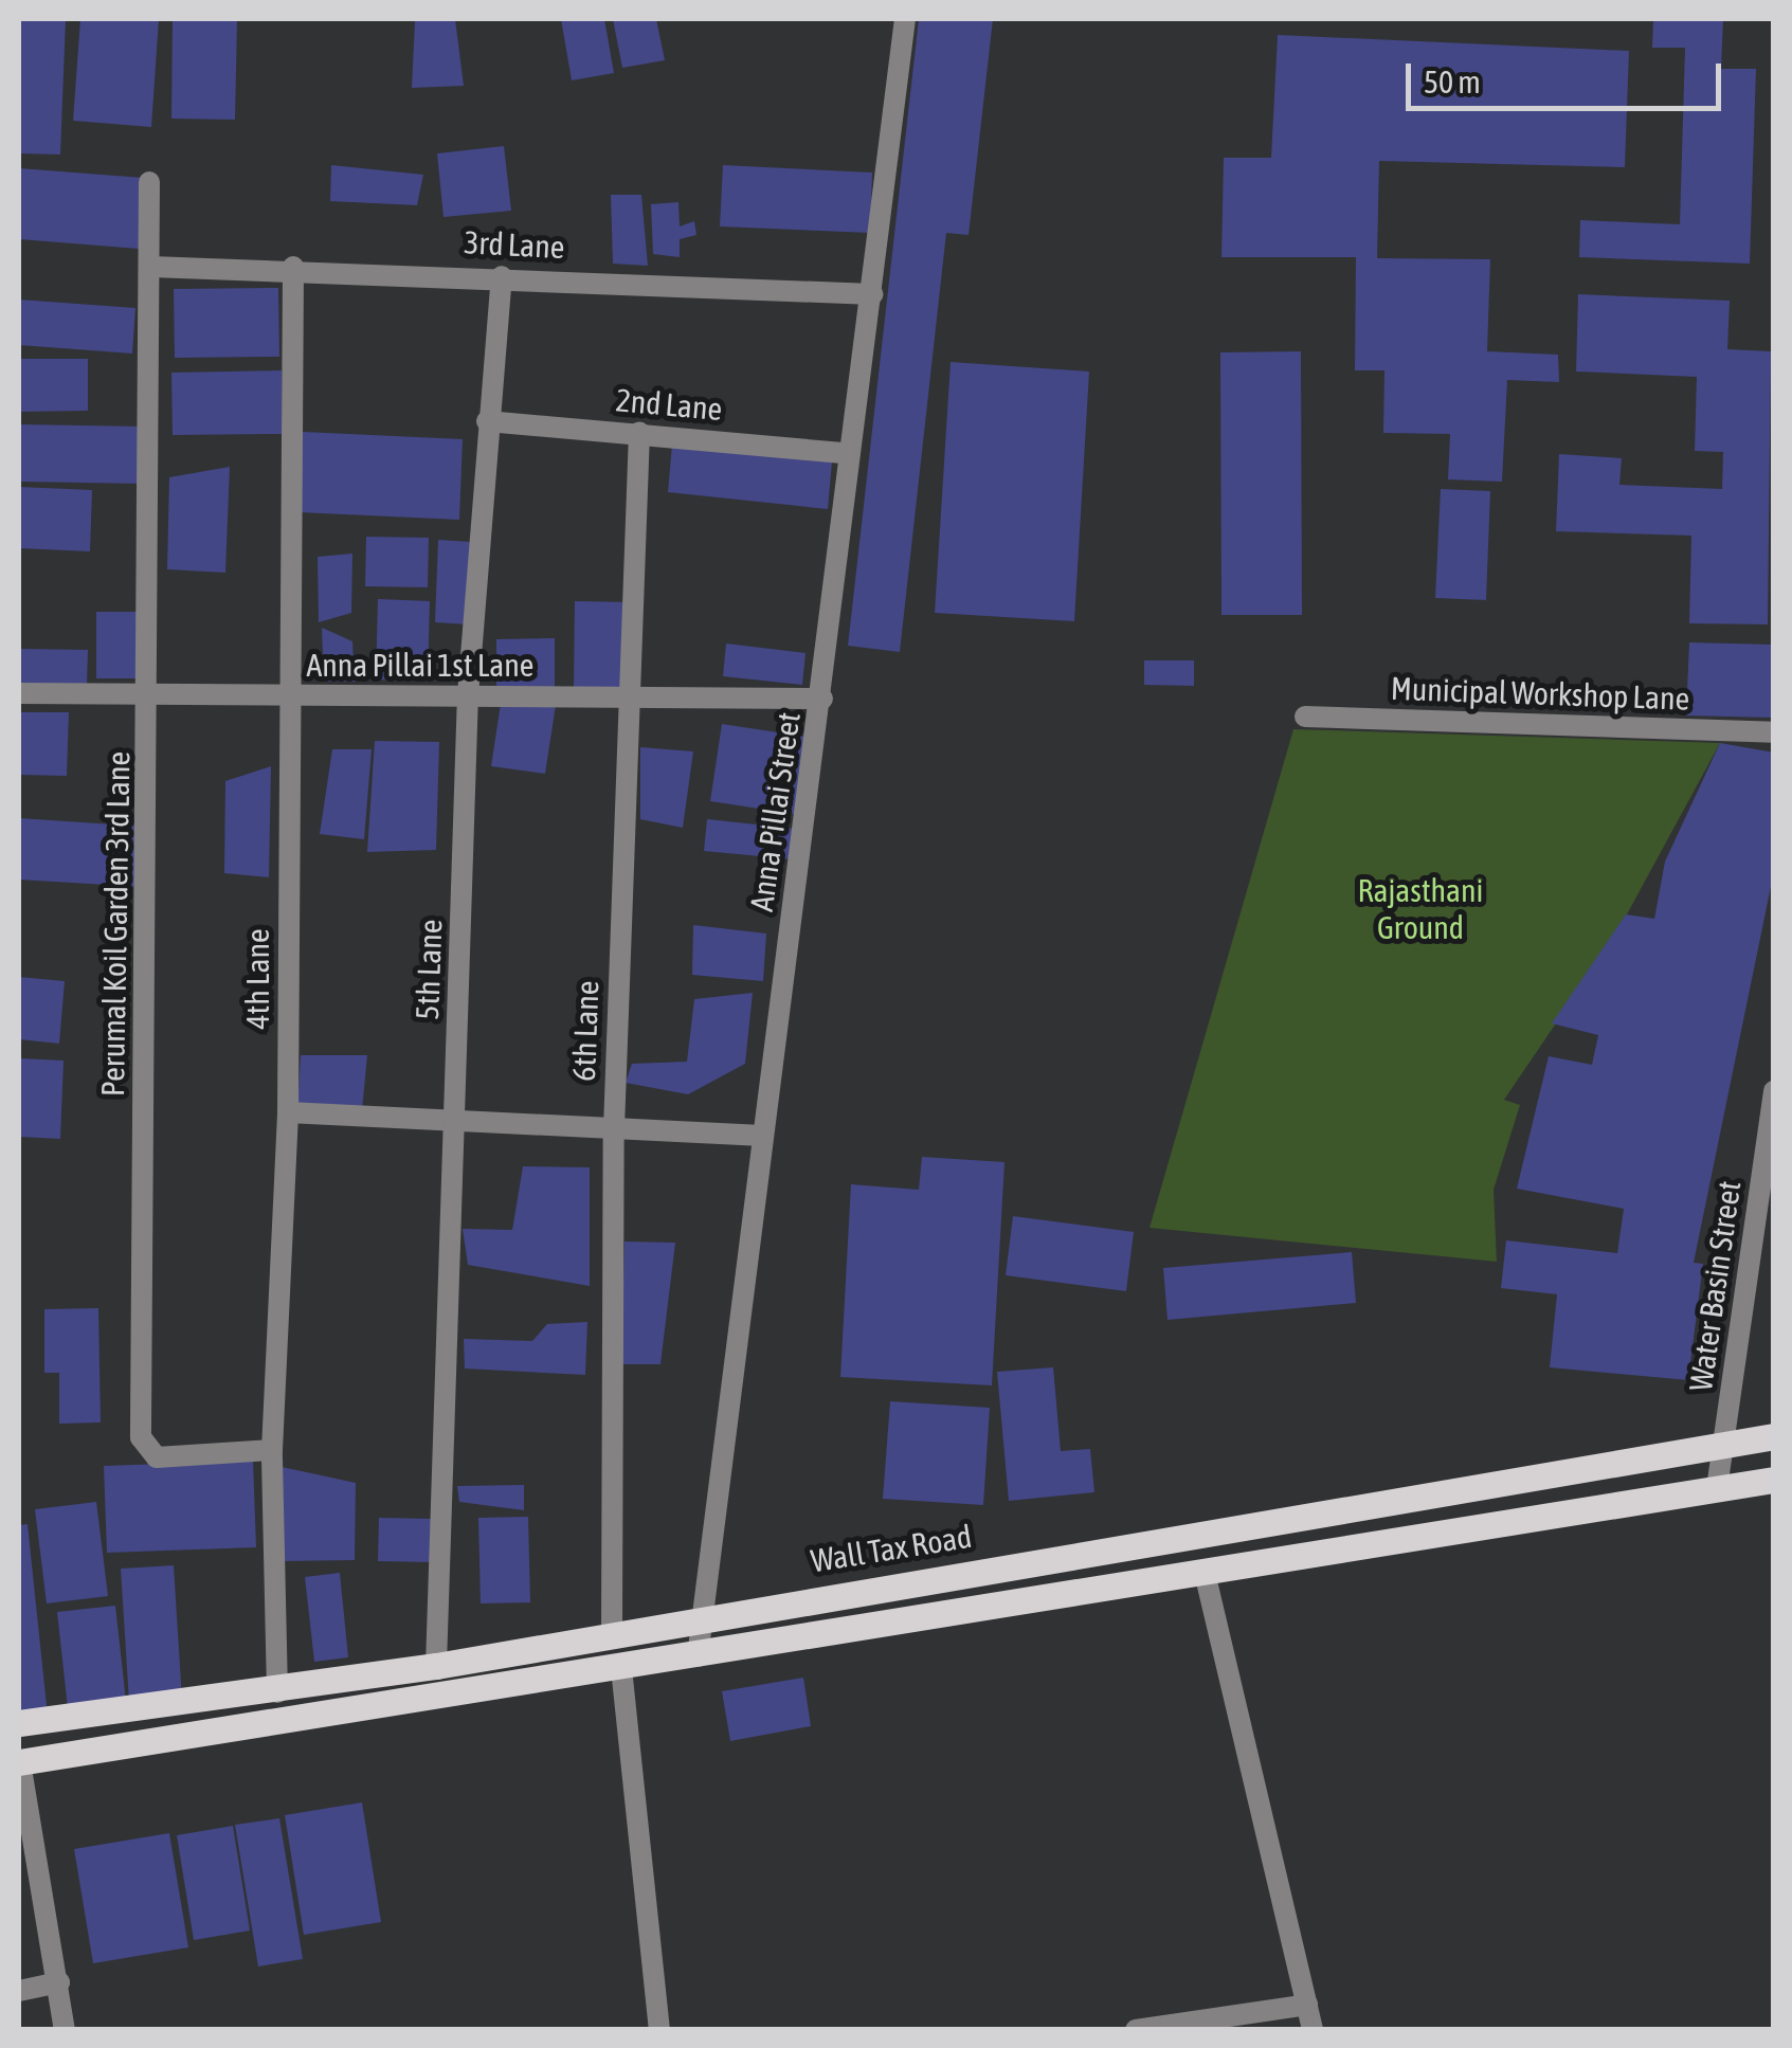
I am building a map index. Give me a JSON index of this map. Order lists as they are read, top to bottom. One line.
{"streets":{"main road":["Wall Tax Road"],"street":["3rd Lane","2nd Lane","Anna Pillai 1st Lane","Municipal Workshop Lane","Anna Pillai Street","Perumal Koil Garden 3rd Lane","5th Lane","4th Lane","6th Lane","Water Basin Street"]},"crossings":[["3rd Lane","Anna Pillai Street"],["3rd Lane","Perumal Koil Garden 3rd Lane"],["3rd Lane","5th Lane"],["3rd Lane","4th Lane"],["2nd Lane","Anna Pillai Street"],["2nd Lane","5th Lane"],["2nd Lane","6th Lane"],["Anna Pillai 1st Lane","Anna Pillai Street"],["Anna Pillai 1st Lane","Perumal Koil Garden 3rd Lane"],["Anna Pillai 1st Lane","5th Lane"],["Anna Pillai 1st Lane","4th Lane"],["Anna Pillai 1st Lane","6th Lane"],["Anna Pillai Street","Wall Tax Road"],["Perumal Koil Garden 3rd Lane","4th Lane"],["5th Lane","Wall Tax Road"],["4th Lane","Wall Tax Road"],["6th Lane","Wall Tax Road"],["Water Basin Street","Wall Tax Road"]],"parks":["Rajasthani Ground"],"scale_bar":"50 m"}
